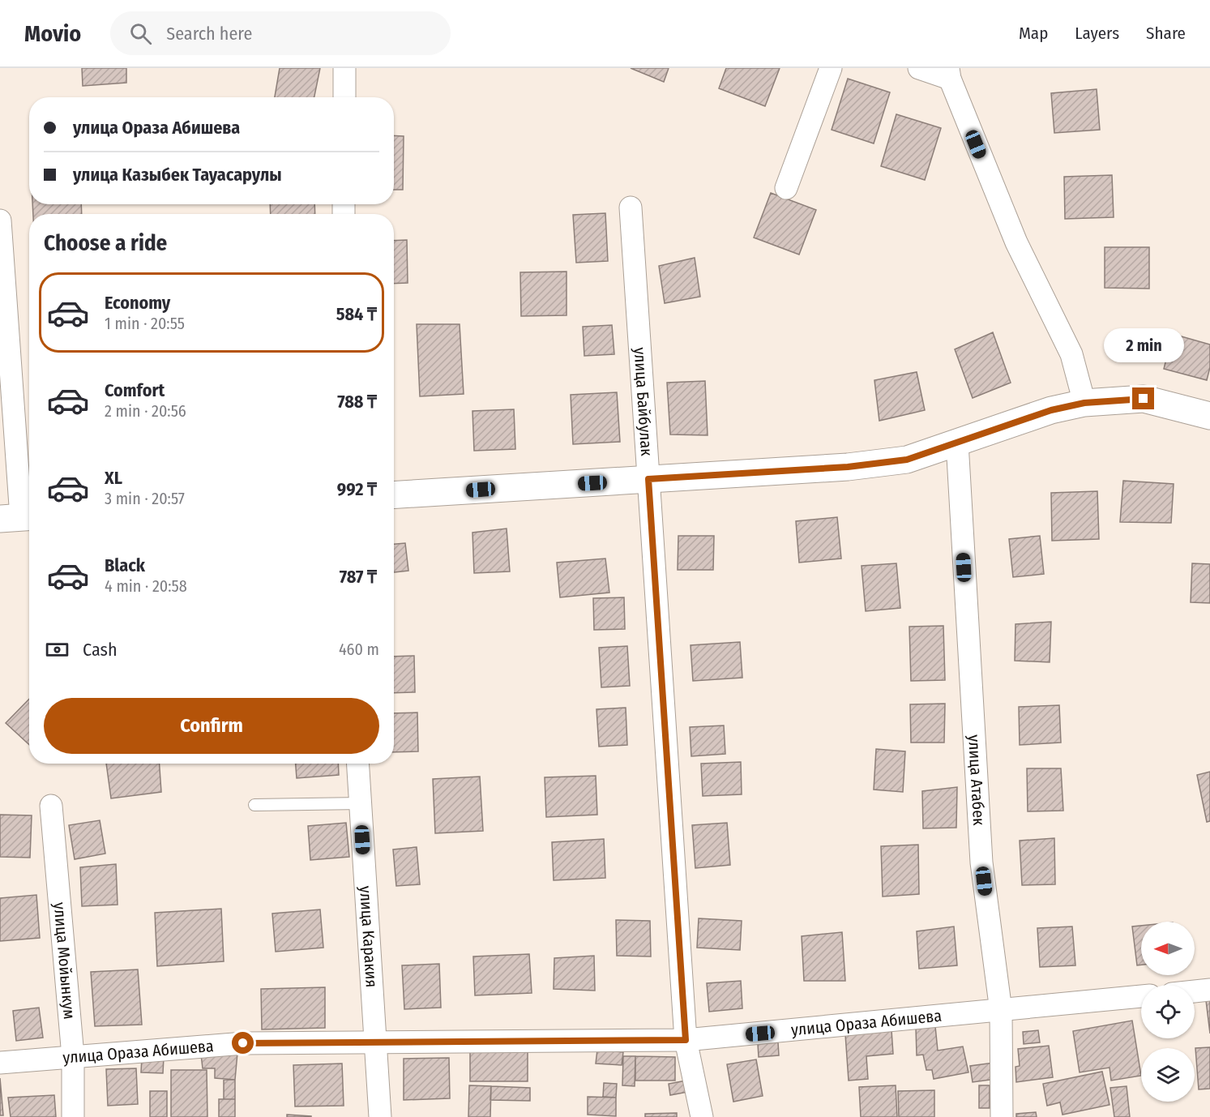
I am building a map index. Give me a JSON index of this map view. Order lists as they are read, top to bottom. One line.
{"streets":{"street":["улица Байбулак","улица Атабек","улица Каракия","улица Мойынкум","улица Ораза Абишева"]},"crossings":[["улица Байбулак","улица Ораза Абишева"],["улица Атабек","улица Ораза Абишева"],["улица Каракия","улица Ораза Абишева"],["улица Мойынкум","улица Ораза Абишева"]],"north":"left","page":{"header":"Movio","search":"Search here","nav":["Map","Layers","Share"],"banner":["улица Ораза Абишева","улица Казыбек Тауасарулы"],"heading":"Choose a ride","list":[{"name":"Economy","note":"1 min · 20:55","value":"584 ₸"},{"name":"Comfort","note":"2 min · 20:56","value":"788 ₸"},{"name":"XL","note":"3 min · 20:57","value":"992 ₸"},{"name":"Black","note":"4 min · 20:58","value":"787 ₸"}],"bubble":"2 min","pay":["Cash","460 m"],"buttons":"Confirm"}}
